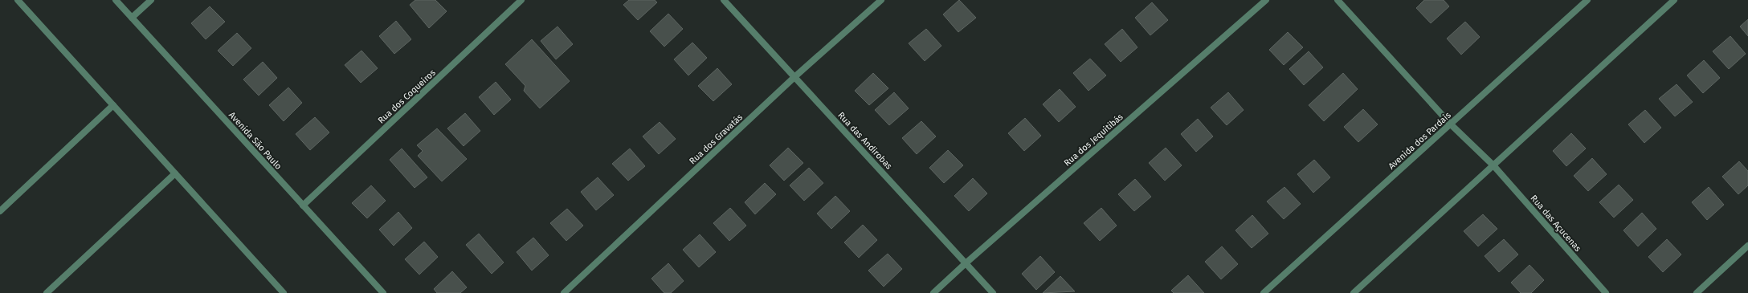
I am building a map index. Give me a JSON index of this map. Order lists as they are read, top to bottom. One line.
{"streets":{"street":["Rua dos Coqueiros","Rua dos Gravatás","Rua dos Jequitibás","Avenida São Paulo","Rua das Andirobas","Avenida dos Pardais","Rua das Açucenas"]},"crossings":[["Rua dos Coqueiros","Avenida São Paulo"],["Rua dos Gravatás","Rua das Andirobas"],["Rua dos Jequitibás","Rua das Andirobas"],["Avenida dos Pardais","Rua das Açucenas"]]}
